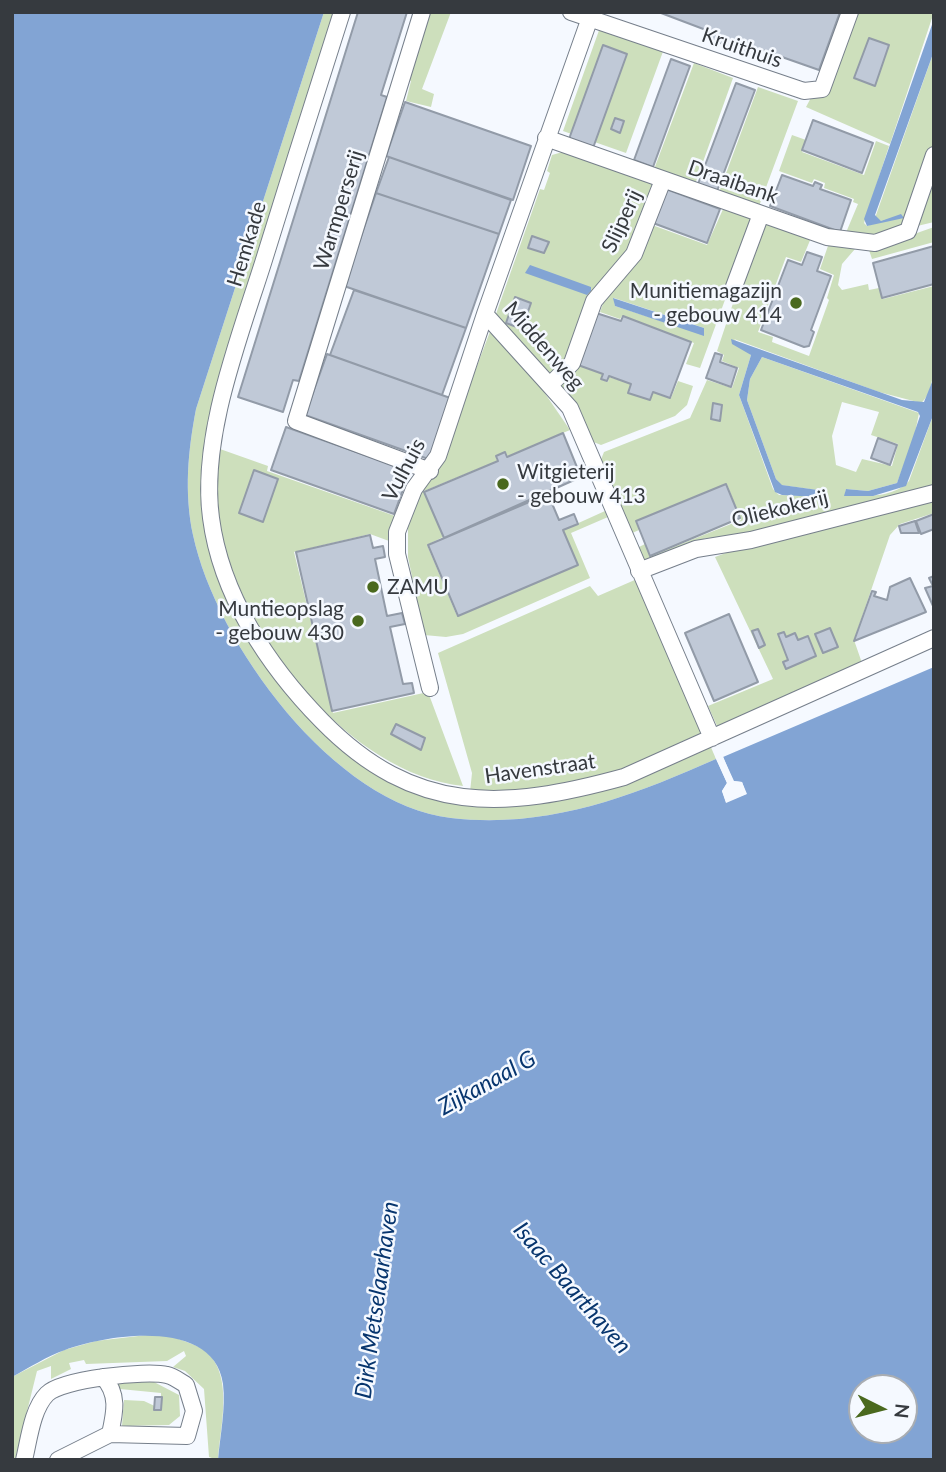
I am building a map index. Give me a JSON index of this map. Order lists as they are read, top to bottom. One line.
{"streets":{"street":["Kruithuis","Draaibank","Warmperserij","Slijperij","Hemkade","Middenweg","Vulhuis","Oliekokerij","Havenstraat"]},"crossings":[["Kruithuis","Middenweg"],["Draaibank","Slijperij"],["Draaibank","Middenweg"],["Warmperserij","Vulhuis"],["Slijperij","Middenweg"],["Hemkade","Havenstraat"],["Middenweg","Vulhuis"],["Middenweg","Oliekokerij"],["Middenweg","Havenstraat"]],"water":["Zijkanaal G","Isaac Baarthaven","Dirk Metselaarhaven"],"places":["Munitiemagazijn - gebouw 414","Witgieterij - gebouw 413","ZAMU","Muntieopslag - gebouw 430"],"north":"right"}
